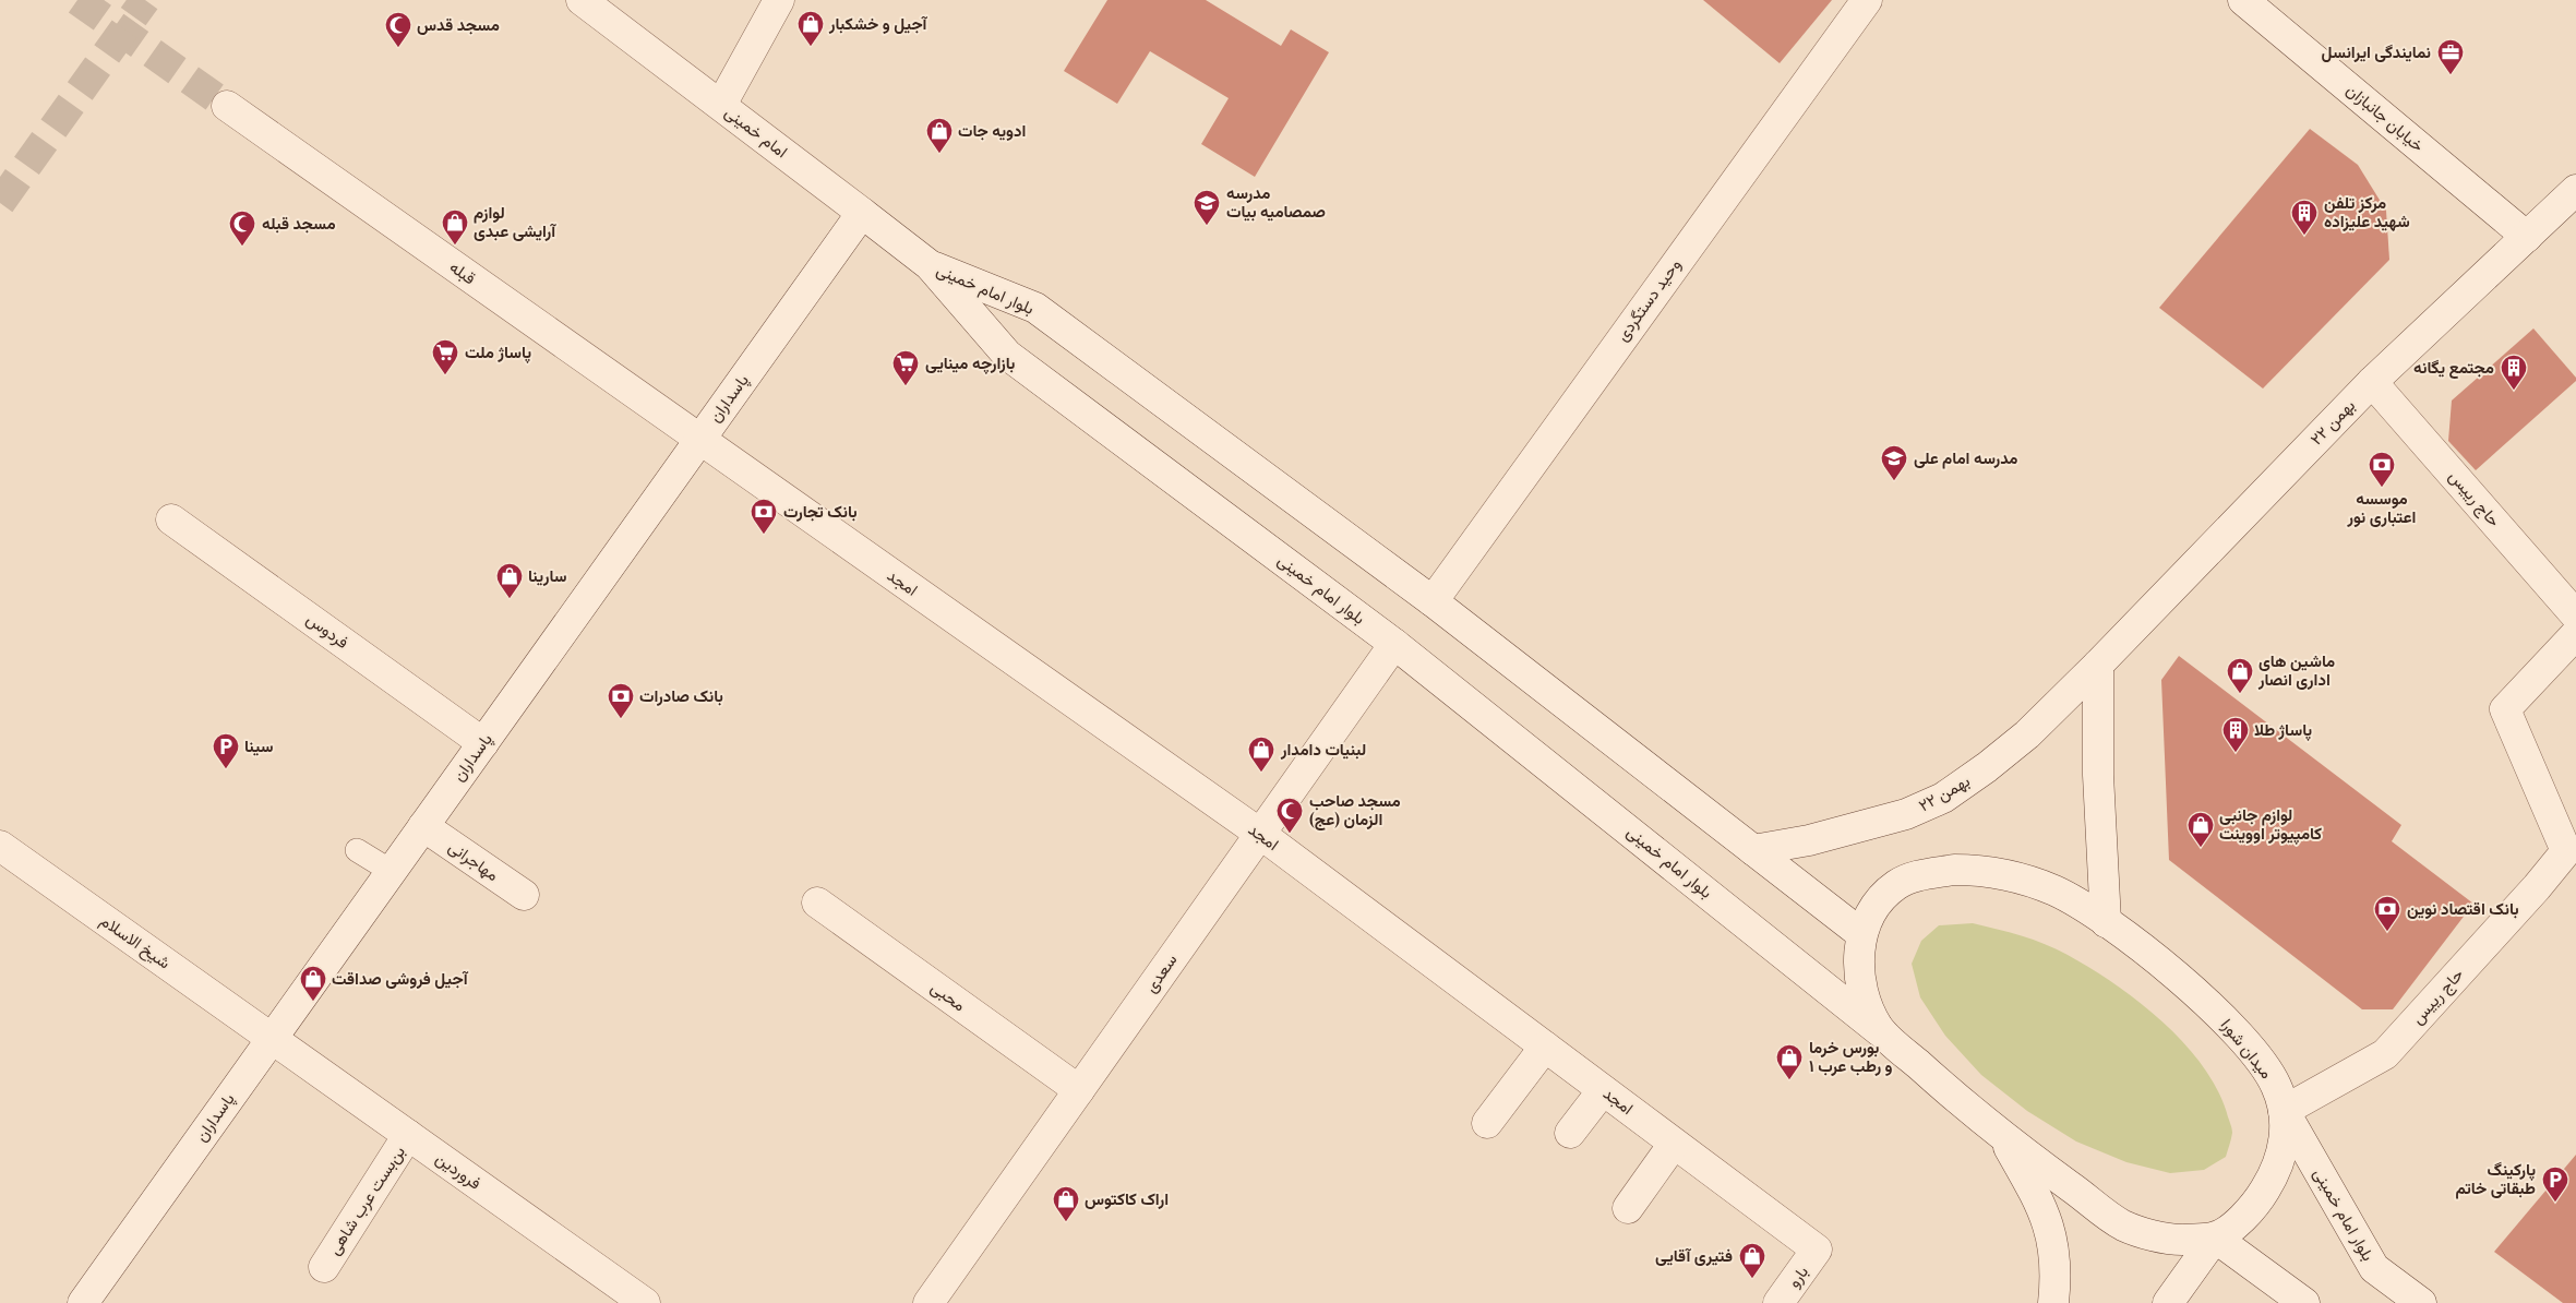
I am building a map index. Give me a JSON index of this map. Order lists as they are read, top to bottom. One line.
{"streets":{"street":["خیابان جانبازان","امام خمینی","قبله","بلوار امام خمینی","وحید دستگردی","پاسداران","۲۲ بهمن","حاج رییس","امجد","فردوس","مهاجرانی","شیخ الاسلام","سعدی","محبی","میدان شورا","فروردین","بن‌بست عرب شاهی","بارو"]},"crossings":[["خیابان جانبازان","۲۲ بهمن"],["امام خمینی","بلوار امام خمینی"],["امام خمینی","پاسداران"],["قبله","پاسداران"],["قبله","امجد"],["بلوار امام خمینی","وحید دستگردی"],["بلوار امام خمینی","۲۲ بهمن"],["بلوار امام خمینی","حاج رییس"],["بلوار امام خمینی","سعدی"],["بلوار امام خمینی","میدان شورا"],["پاسداران","امجد"],["پاسداران","فردوس"],["پاسداران","مهاجرانی"],["پاسداران","شیخ الاسلام"],["پاسداران","فروردین"],["۲۲ بهمن","حاج رییس"],["حاج رییس","میدان شورا"],["امجد","سعدی"],["امجد","بارو"],["شیخ الاسلام","فروردین"],["سعدی","محبی"],["فروردین","بن‌بست عرب شاهی"]],"places":{"shop":["آجیل و خشکبار","ادویه جات","لوازم آرایشی عبدی","سارینا","ماشین های اداری انصار","لبنیات دامدار","لوازم جانبی کامپیوتر اووینت","آجیل فروشی صداقت","بورس خرما و رطب عرب ۱","اراک کاکتوس","فتیری آقایی"],"mosque":["مسجد قدس","مسجد قبله","مسجد صاحب الزمان (عج)"],"office":["نمایندگی ایرانسل"],"school or university":["مدرسه صمصامیه بیات","مدرسه امام علی"],"building":["مرکز تلفن شهید علیزاده","مجتمع یگانه","پاساژ طلا"],"supermarket":["پاساژ ملت","بازارچه مینایی"],"bank":["موسسه اعتباری نور","بانک تجارت","بانک صادرات","بانک اقتصاد نوین"],"parking":["سینا","پارکینگ طبقاتی خاتم"]}}
